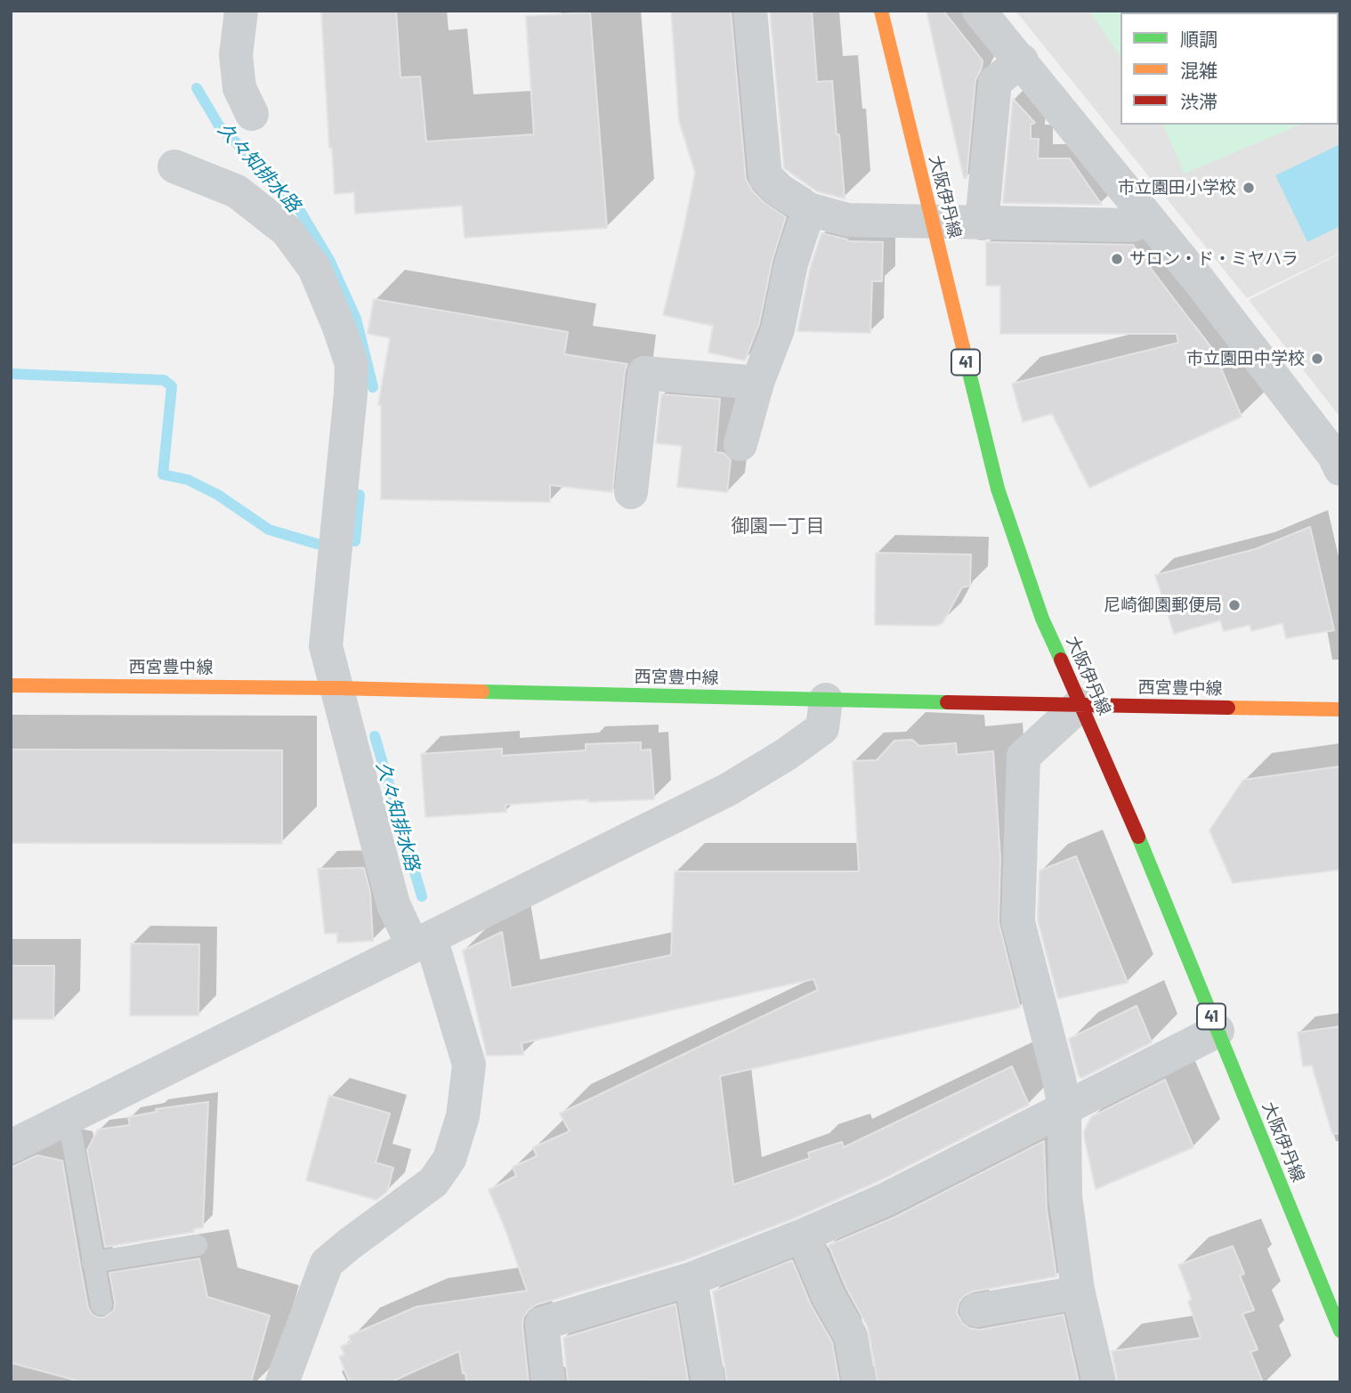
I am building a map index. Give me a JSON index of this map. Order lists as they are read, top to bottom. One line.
{"streets":{"main road":["大阪伊丹線","41","西宮豊中線"]},"crossings":[["大阪伊丹線","西宮豊中線"]],"districts":["御園一丁目"],"water":["久々知排水路"],"places":["市立園田小学校","サロン・ド・ミヤハラ","市立園田中学校","尼崎御園郵便局"],"legend":["順調","混雑","渋滞"]}
